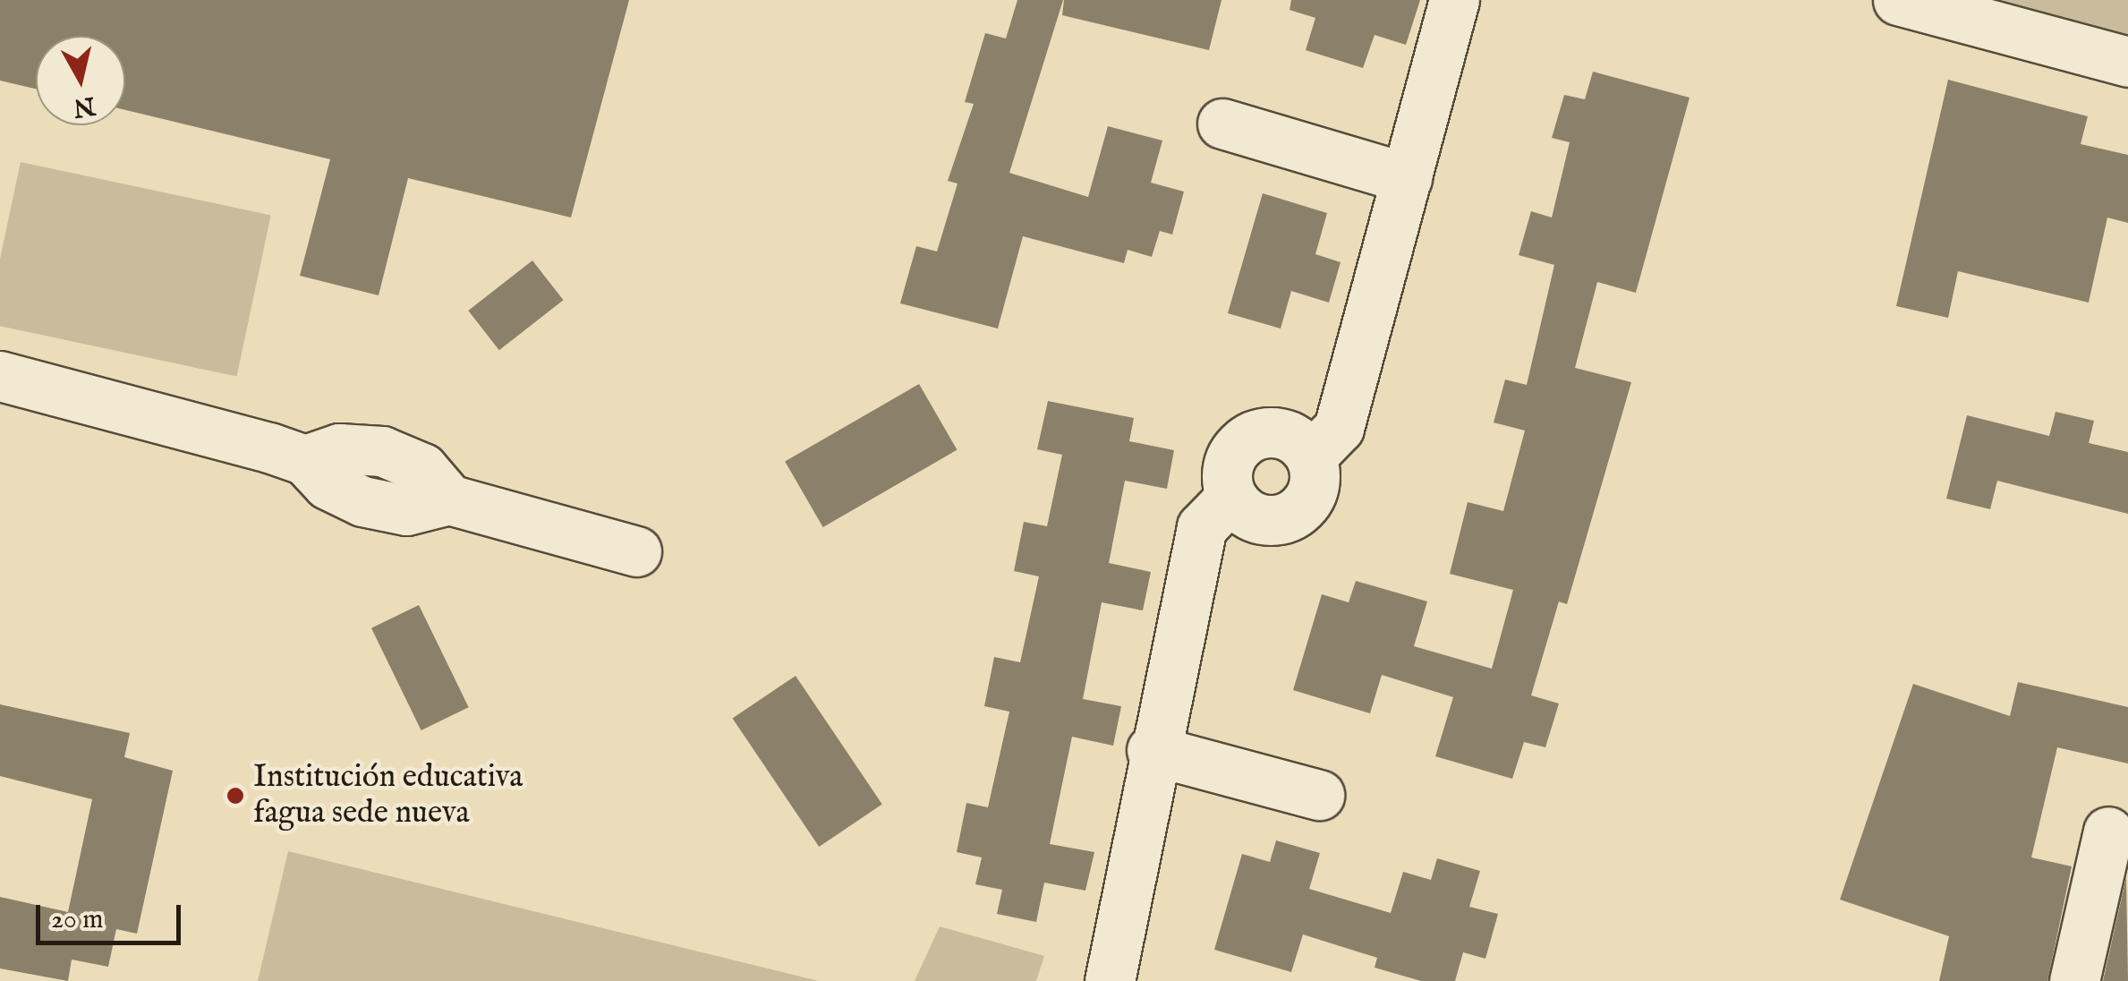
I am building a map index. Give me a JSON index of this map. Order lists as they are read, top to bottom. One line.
{"places":["Institución educativa fagua sede nueva"],"scale_bar":"20 m","north":"bottom"}
